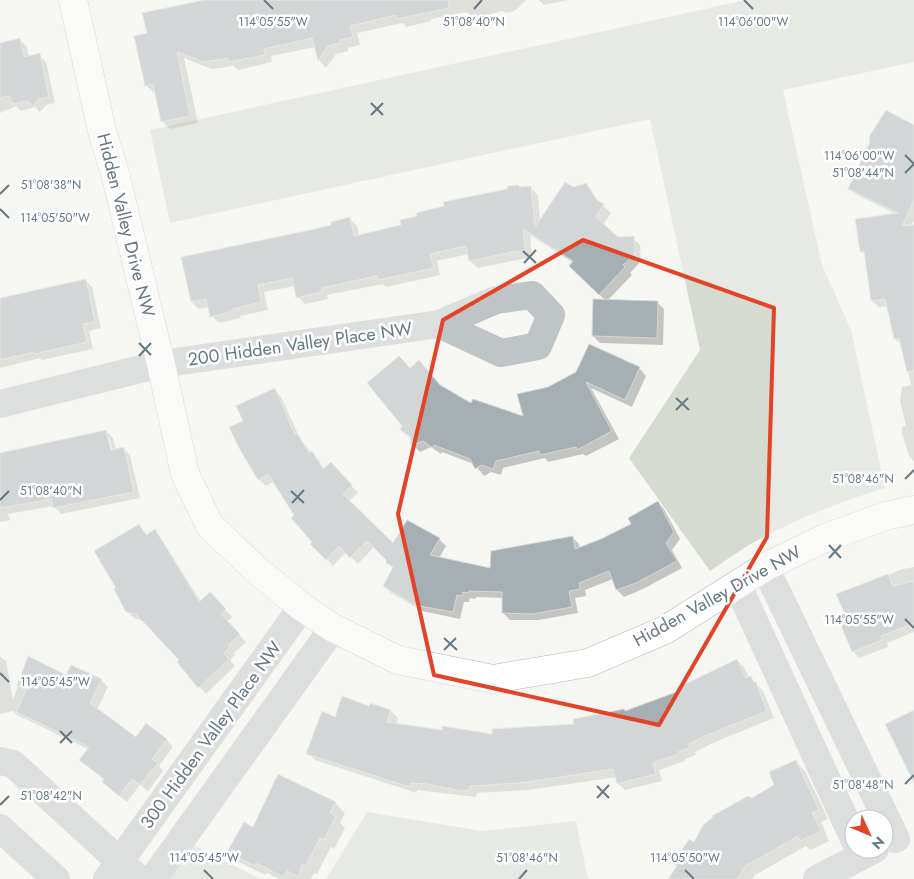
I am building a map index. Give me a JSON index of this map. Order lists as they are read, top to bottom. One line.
{"streets":{"street":["Hidden Valley Drive NW","200 Hidden Valley Place NW","300 Hidden Valley Place NW"]},"crossings":[["Hidden Valley Drive NW","200 Hidden Valley Place NW"],["Hidden Valley Drive NW","300 Hidden Valley Place NW"]],"north":"bottom right","coordinates":["114°05'55\"W","114°06'00\"W","51°08'40\"N","51°08'44\"N","51°08'38\"N","114°05'50\"W","51°08'46\"N","114°05'45\"W","51°08'48\"N","51°08'42\"N"]}
